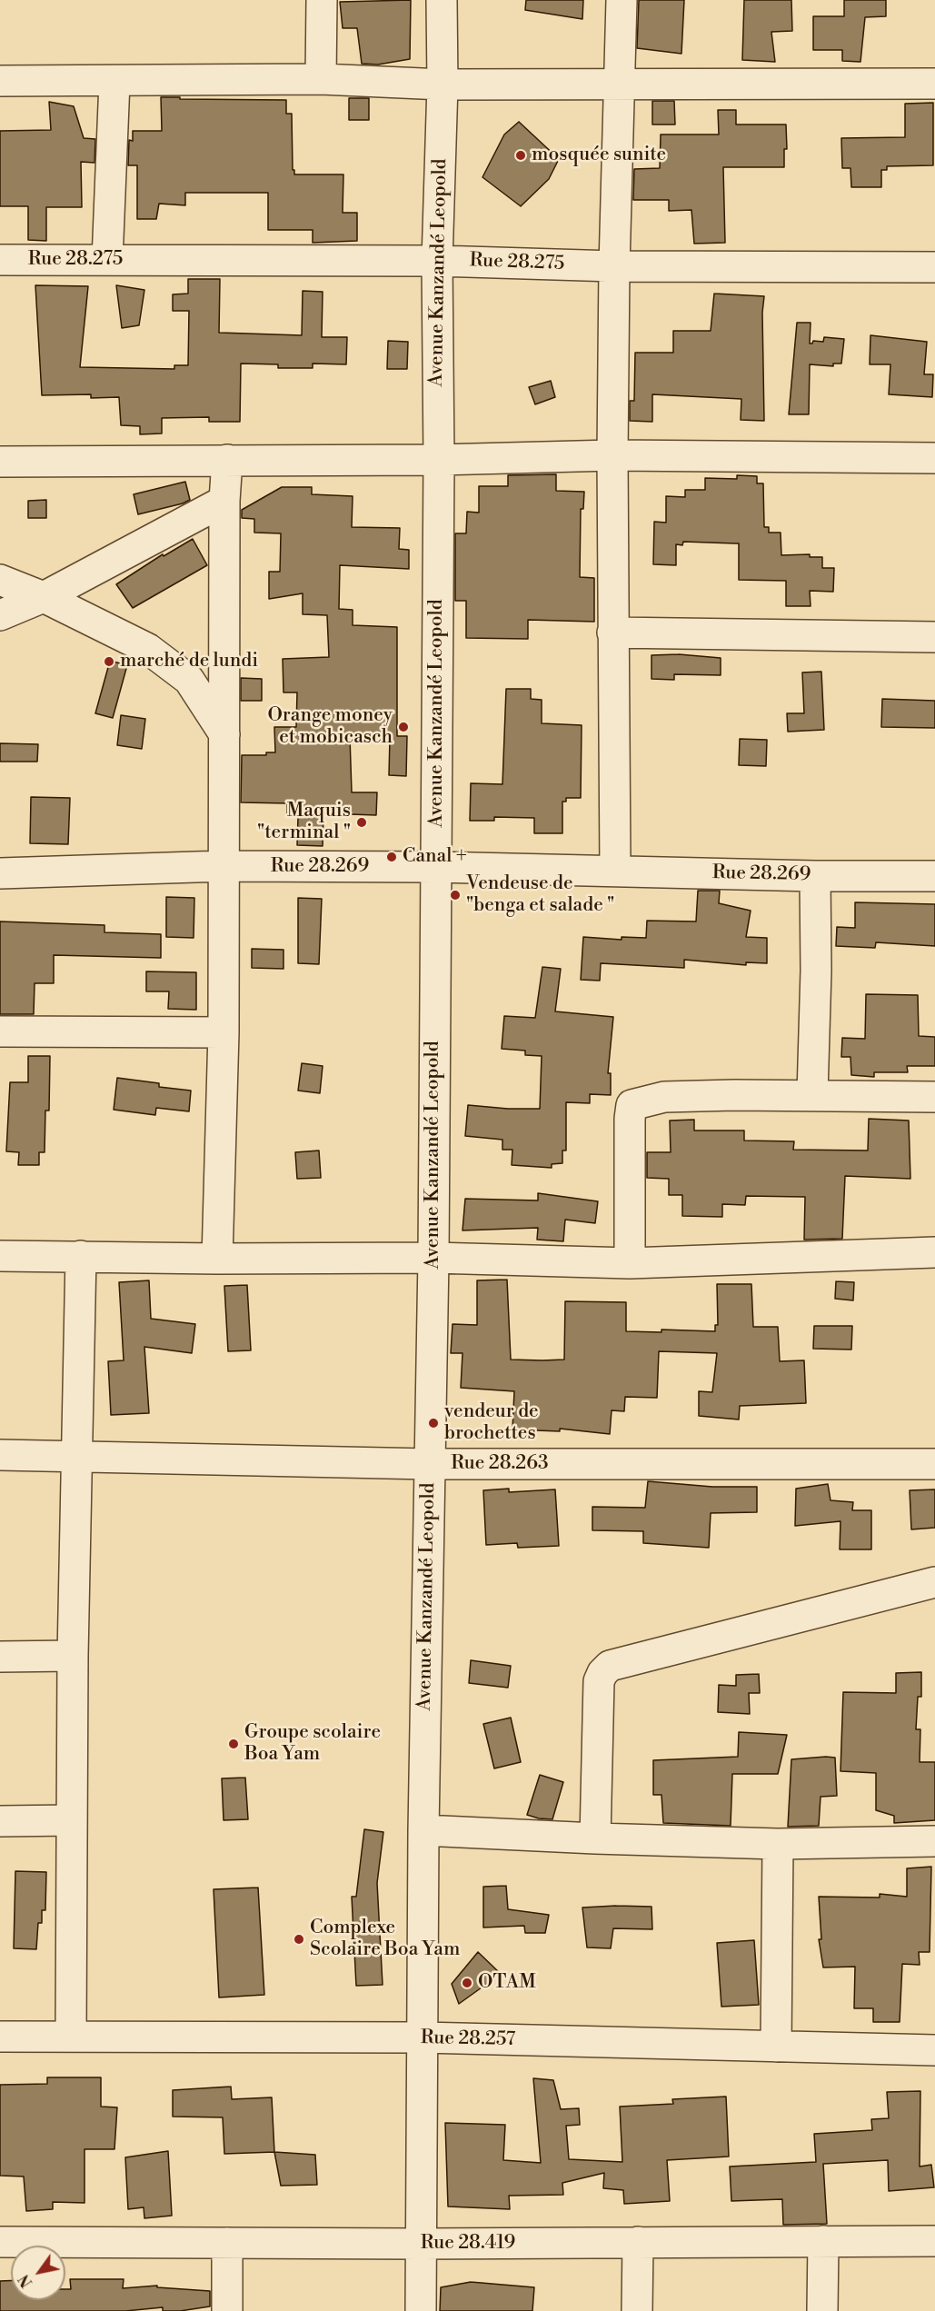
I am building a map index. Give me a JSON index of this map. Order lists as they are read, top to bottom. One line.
{"streets":{"street":["Rue 28.275","Avenue Kanzandé Leopold","Rue 28.269","Rue 28.263","Rue 28.257","Rue 28.419"]},"crossings":[["Rue 28.275","Avenue Kanzandé Leopold"],["Avenue Kanzandé Leopold","Rue 28.269"],["Avenue Kanzandé Leopold","Rue 28.263"],["Avenue Kanzandé Leopold","Rue 28.257"],["Avenue Kanzandé Leopold","Rue 28.419"]],"places":["mosquée sunite","marché de lundi","Orange money et mobicasch","Maquis \"terminal \"","Canal +","Vendeuse de \"benga et salade \"","vendeur de brochettes","Groupe scolaire Boa Yam","Complexe Scolaire Boa Yam","OTAM"],"north":"bottom left"}
